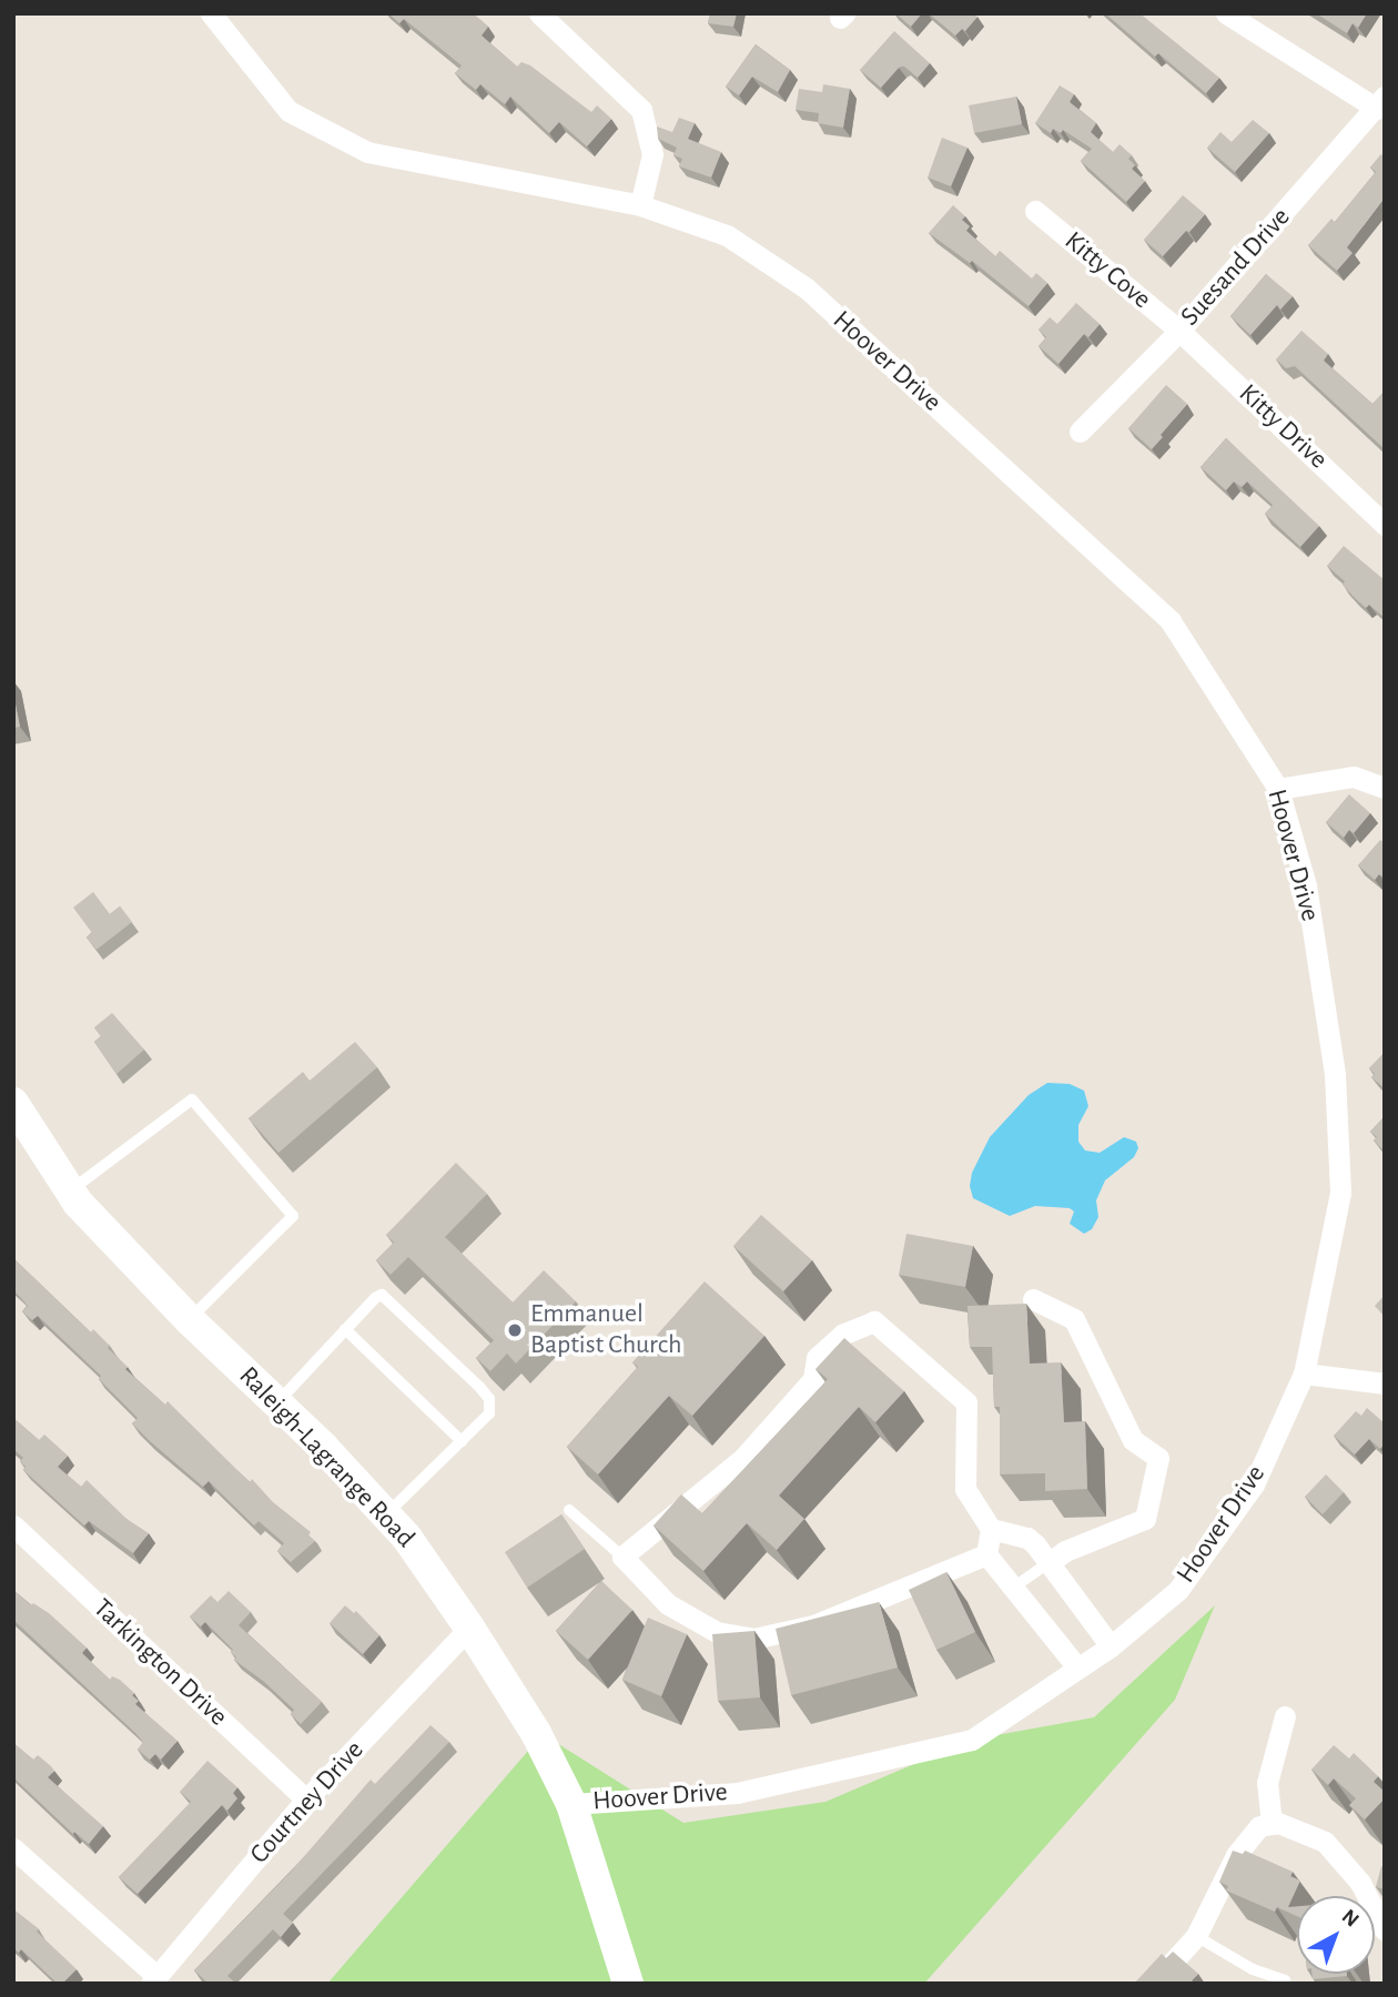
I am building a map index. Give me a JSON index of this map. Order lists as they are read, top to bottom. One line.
{"streets":{"main road":["Raleigh-Lagrange Road"],"street":["Suesand Drive","Kitty Cove","Hoover Drive","Kitty Drive","Tarkington Drive","Courtney Drive"]},"crossings":[["Suesand Drive","Kitty Cove"],["Suesand Drive","Kitty Drive"],["Kitty Cove","Kitty Drive"],["Hoover Drive","Raleigh-Lagrange Road"],["Raleigh-Lagrange Road","Courtney Drive"],["Tarkington Drive","Courtney Drive"]],"places":["Emmanuel Baptist Church"],"north":"top right"}
